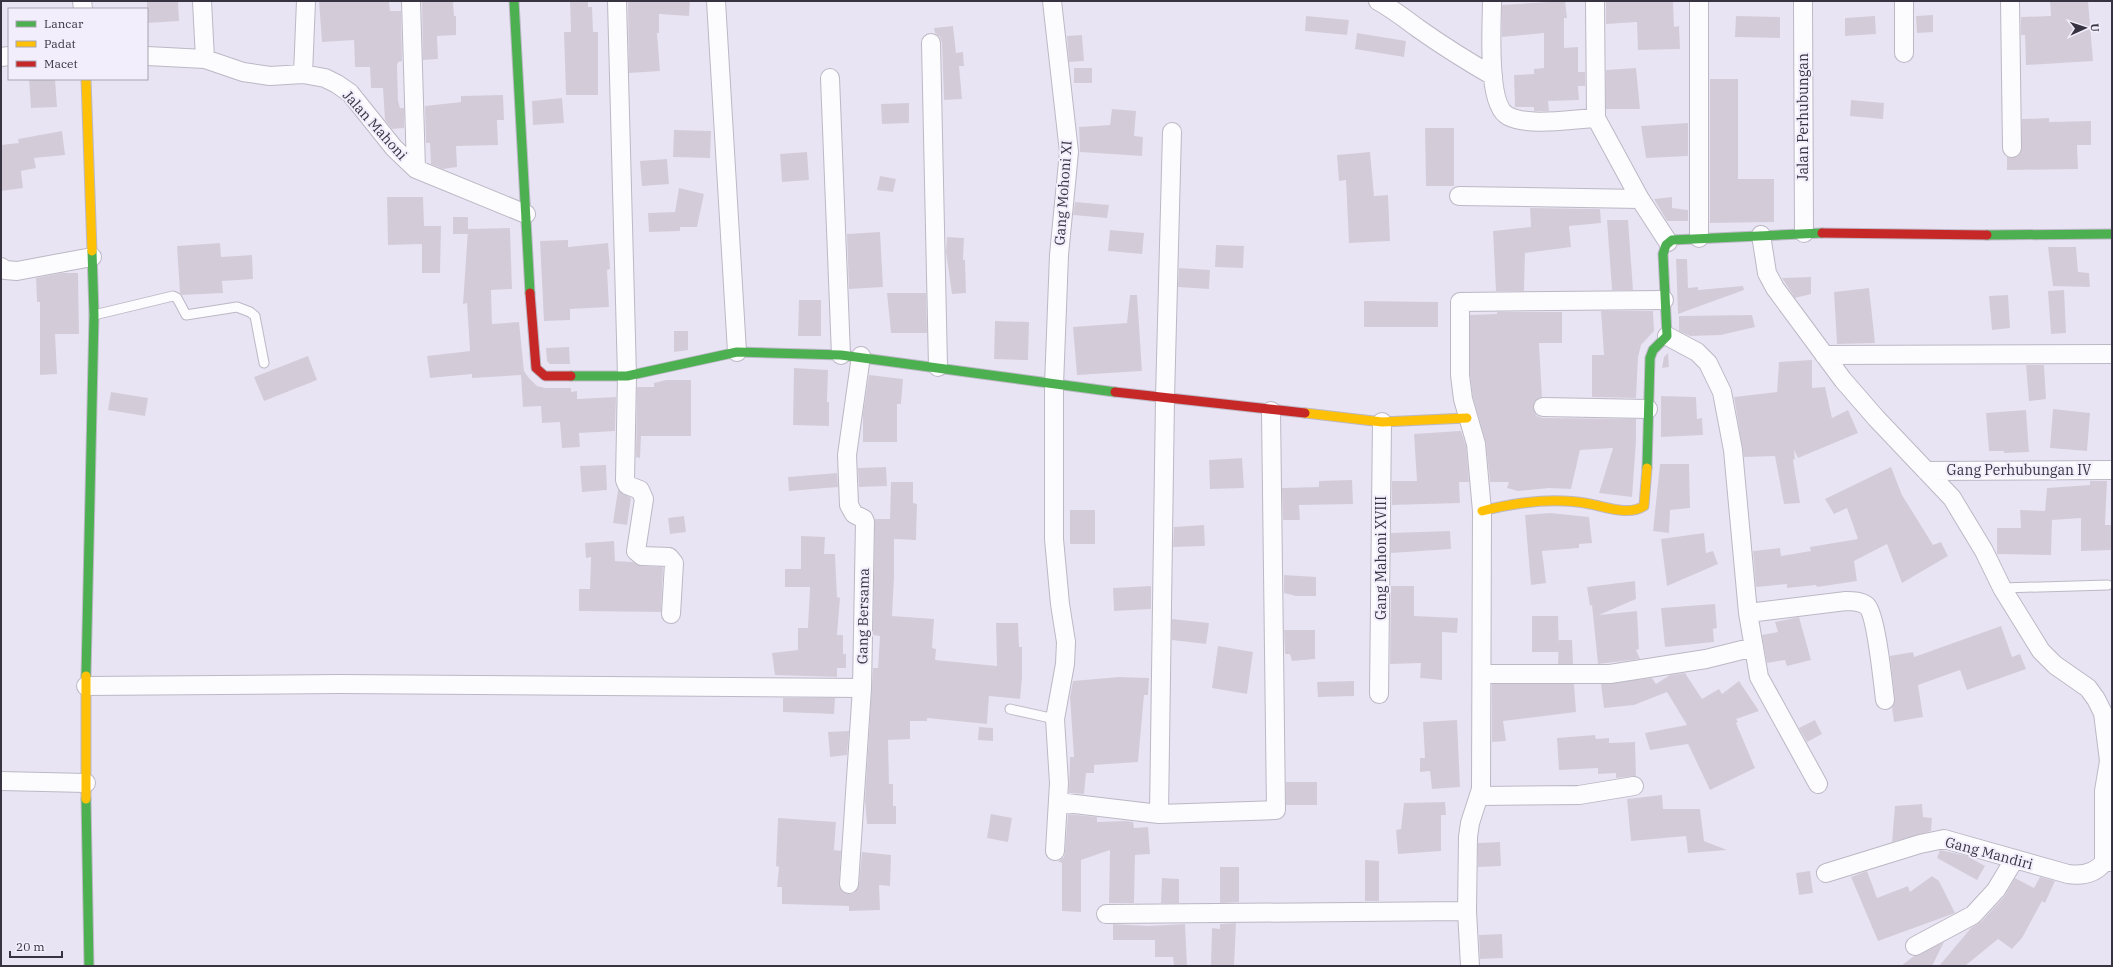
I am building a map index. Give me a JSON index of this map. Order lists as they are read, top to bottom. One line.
{"streets":{"street":["Jalan Perhubungan","Jalan Mahoni","Gang Mohoni XI","Gang Perhubungan IV","Gang Mahoni XVIII","Gang Bersama","Gang Mandiri"]},"legend":["Lancar","Padat","Macet"],"scale_bar":"20 m","north":"right"}
